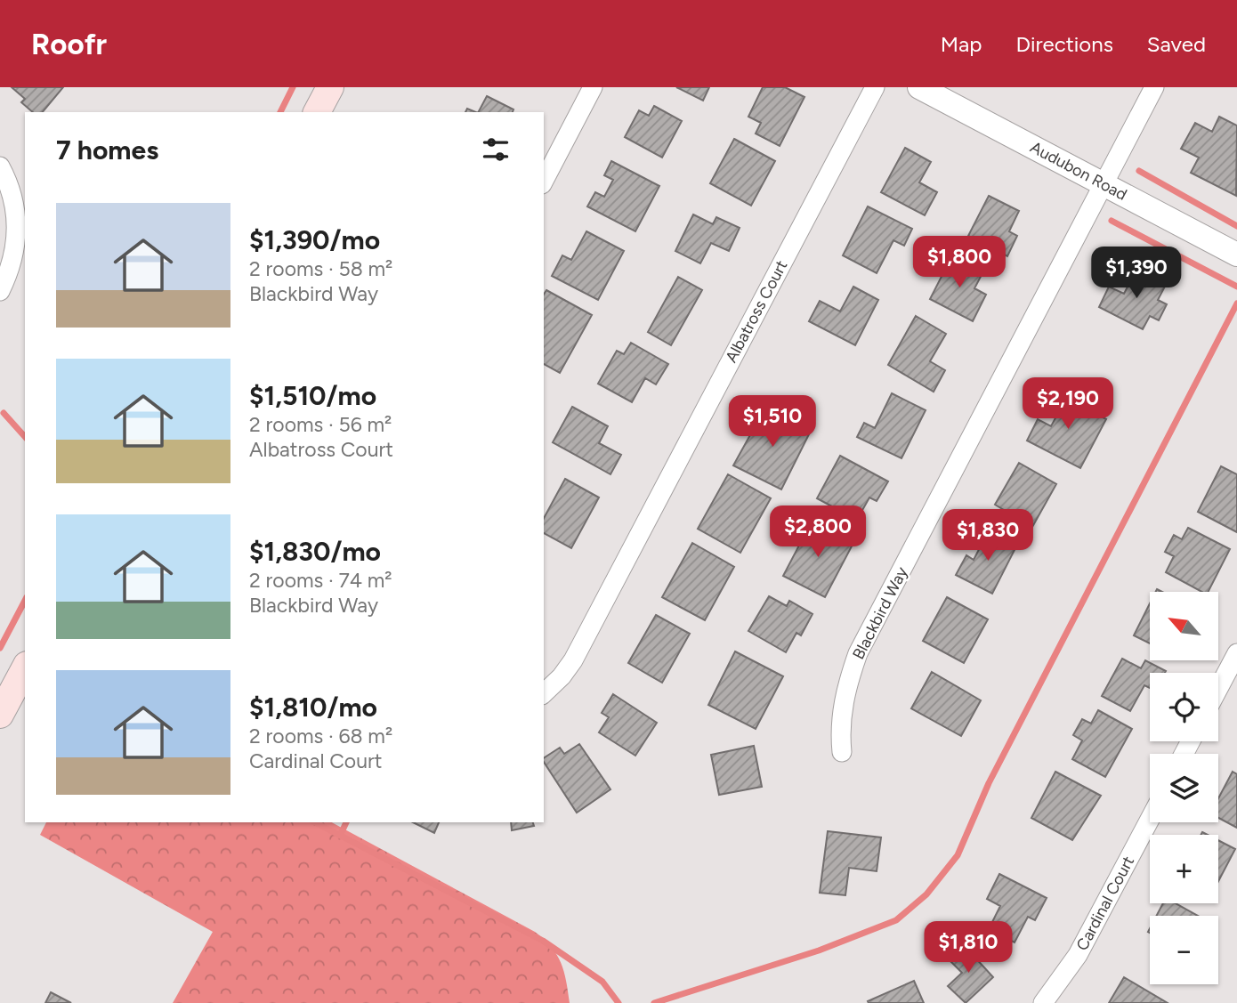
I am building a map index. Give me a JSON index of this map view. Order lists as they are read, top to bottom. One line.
{"streets":{"street":["Audubon Road","Albatross Court","Blackbird Way","Cardinal Court"]},"crossings":[["Audubon Road","Blackbird Way"]],"north":"top left","page":{"header":"Roofr","nav":["Map","Directions","Saved"],"heading":"7 homes","list":[{"name":"$1,390/mo","note":"2 rooms · 58 m² · Blackbird Way"},{"name":"$1,510/mo","note":"2 rooms · 56 m² · Albatross Court"},{"name":"$1,830/mo","note":"2 rooms · 74 m² · Blackbird Way"},{"name":"$1,810/mo","note":"2 rooms · 68 m² · Cardinal Court"}],"price":["$1,800","$1,390","$2,190","$1,510","$2,800","$1,830","$1,810"],"map_buttons":["+","−"]}}
